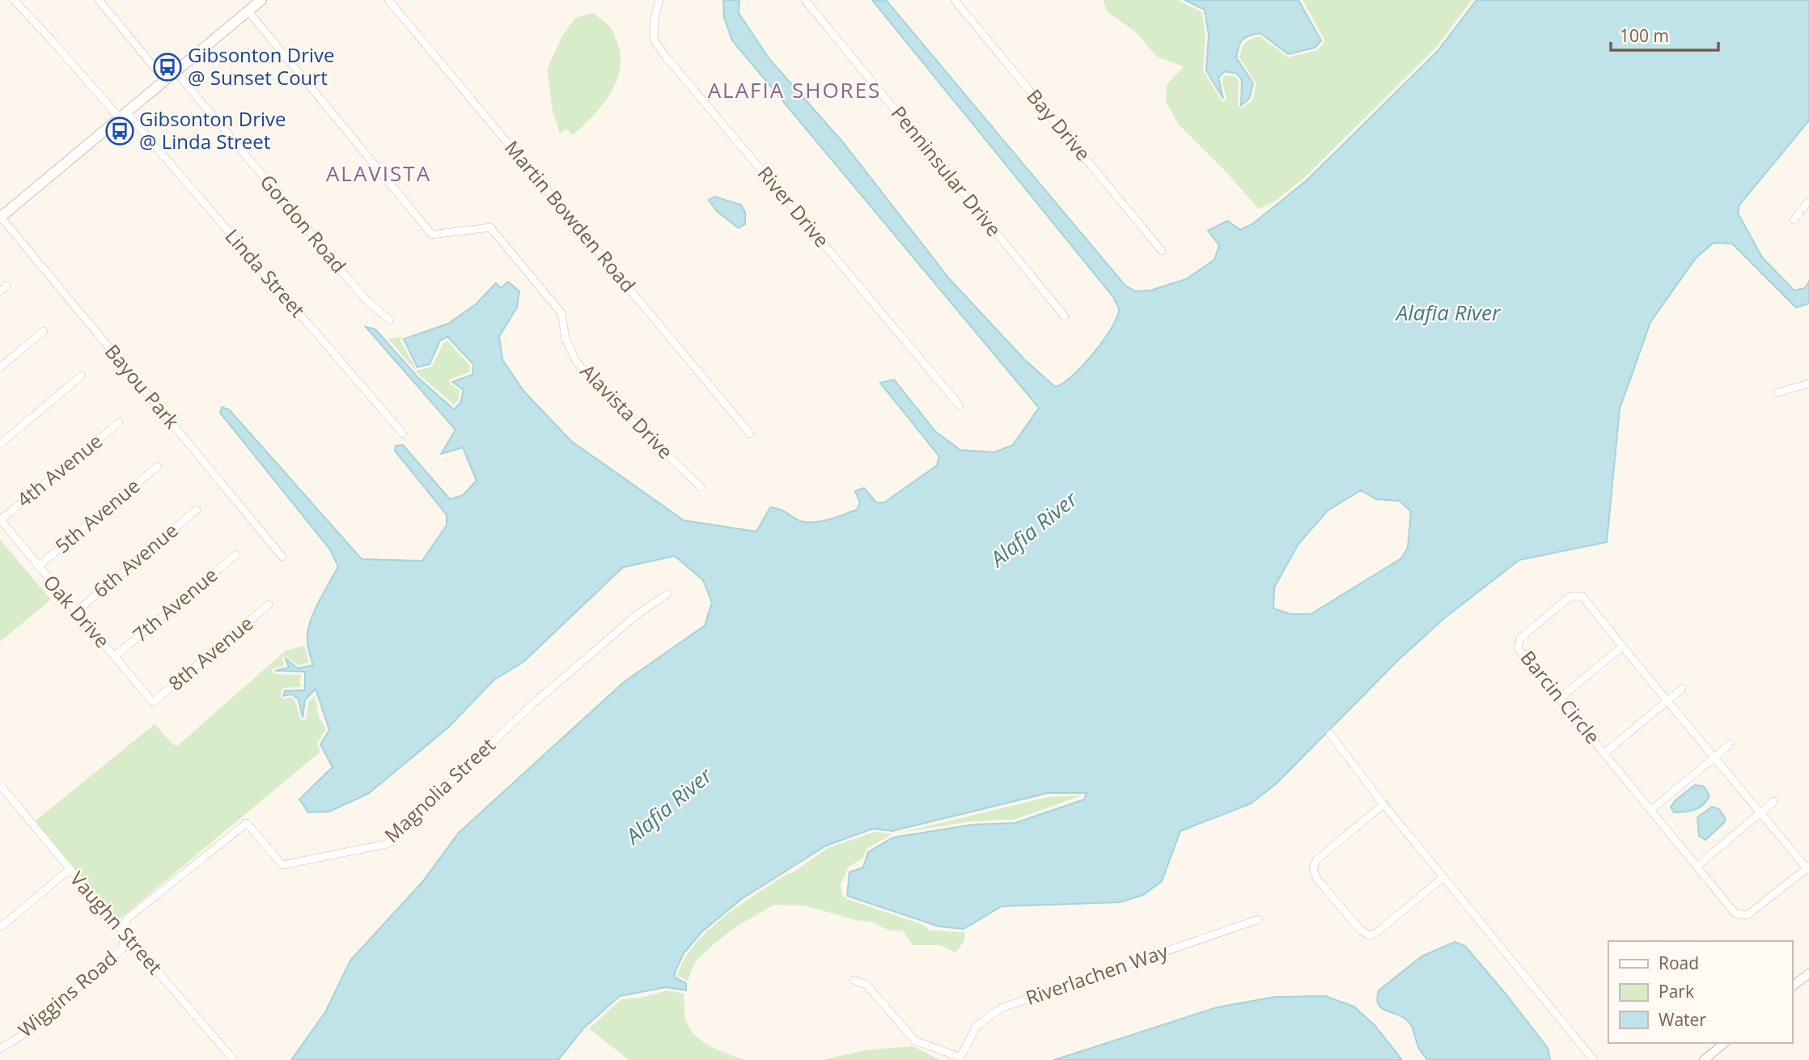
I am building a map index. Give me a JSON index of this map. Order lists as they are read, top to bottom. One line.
{"streets":{"street":["Bay Drive","Penninsular Drive","River Drive","Martin Bowden Road","Gordon Road","Linda Street","Bayou Park","Alavista Drive","4th Avenue","5th Avenue","6th Avenue","7th Avenue","Oak Drive","8th Avenue","Barcin Circle","Magnolia Street","Vaughn Street","Riverlachen Way","Wiggins Road"]},"crossings":[["4th Avenue","Oak Drive"],["5th Avenue","Oak Drive"],["6th Avenue","Oak Drive"],["7th Avenue","Oak Drive"],["Oak Drive","8th Avenue"],["Magnolia Street","Vaughn Street"],["Magnolia Street","Wiggins Road"],["Vaughn Street","Wiggins Road"]],"districts":["ALAFIA SHORES","ALAVISTA"],"water":["Alafia River"],"places":{"bus stop":["Gibsonton Drive @ Sunset Court","Gibsonton Drive @ Linda Street"]},"legend":["Road","Park","Water"],"scale_bar":"100 m"}
